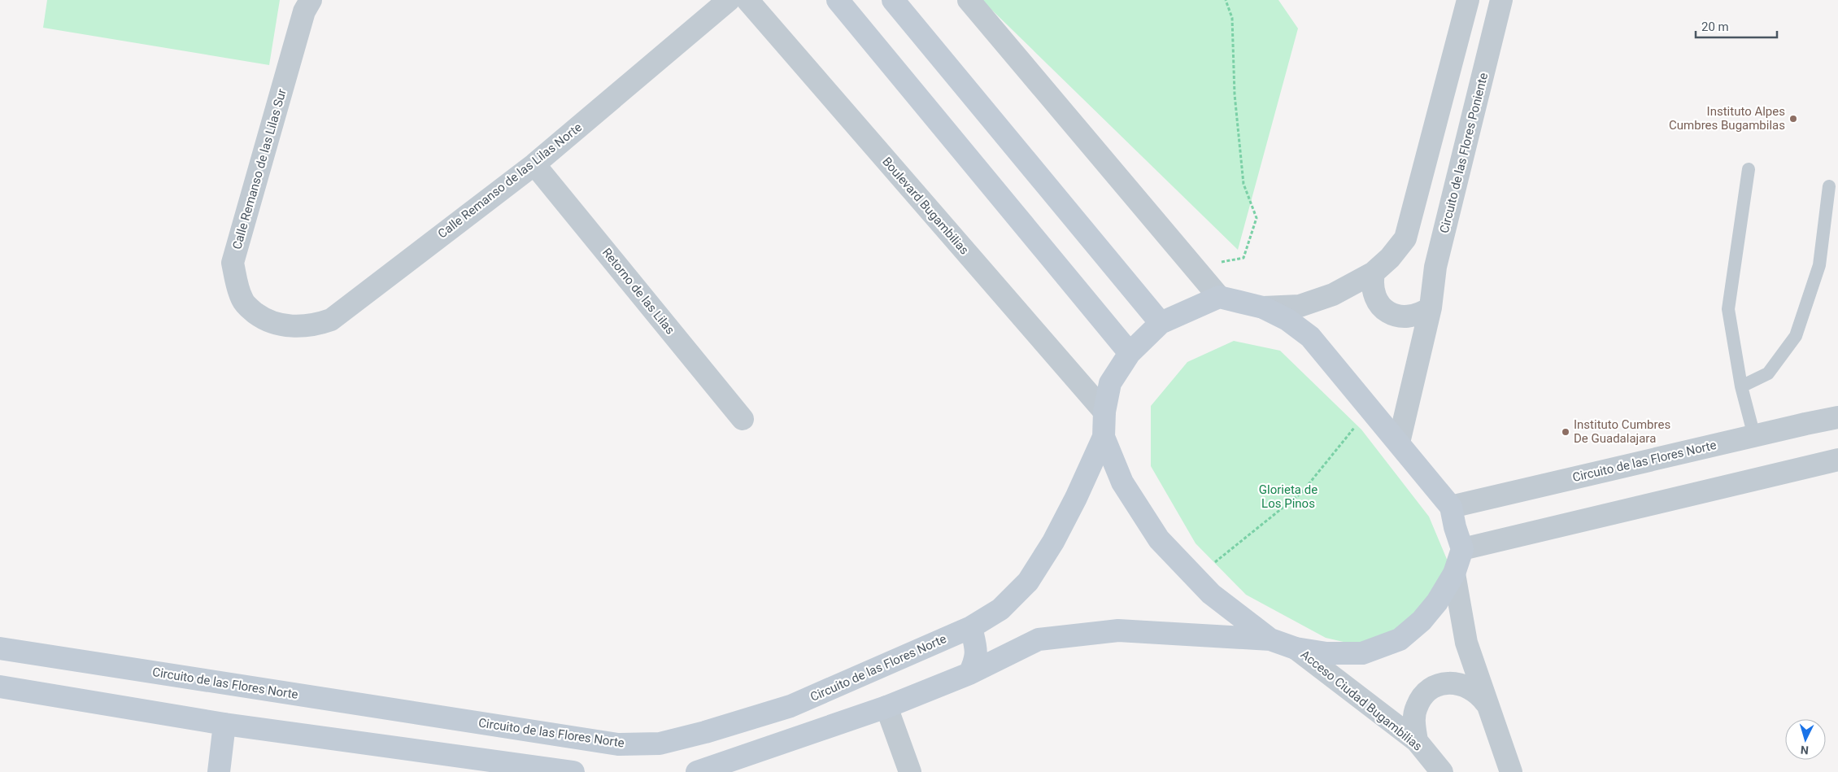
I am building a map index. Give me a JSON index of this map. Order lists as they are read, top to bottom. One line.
{"streets":{"street":["Circuito de las Flores Poniente","Calle Remanso de las Lilas Sur","Calle Remanso de las Lilas Norte","Boulevard Bugambilias","Retorno de las Lilas","Circuito de las Flores Norte","Acceso Ciudad Bugambilias"]},"crossings":[["Calle Remanso de las Lilas Sur","Calle Remanso de las Lilas Norte"],["Calle Remanso de las Lilas Norte","Retorno de las Lilas"]],"parks":["Glorieta de Los Pinos"],"places":["Instituto Alpes Cumbres Bugambilas","Instituto Cumbres De Guadalajara"],"scale_bar":"20 m","north":"bottom"}
